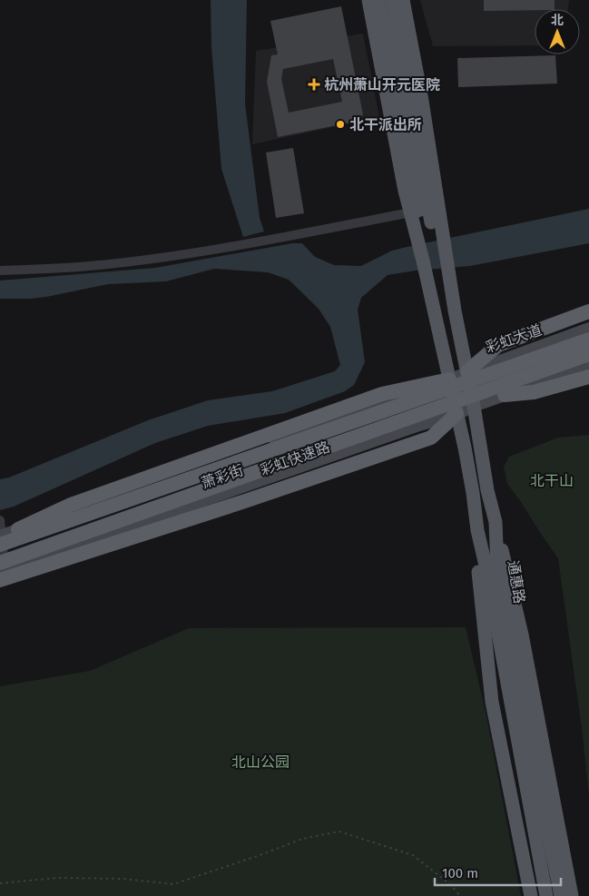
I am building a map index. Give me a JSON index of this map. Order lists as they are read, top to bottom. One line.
{"streets":{"highway":["彩虹快速路"],"main road":["彩虹大道","萧彩街","通惠路"]},"crossings":[["彩虹大道","萧彩街"],["彩虹大道","通惠路"],["彩虹快速路","萧彩街"],["萧彩街","通惠路"]],"parks":["北干山","北山公园"],"places":{"health":["杭州萧山开元医院"],"other":["北干派出所"]},"scale_bar":"100 m","north":"top"}
